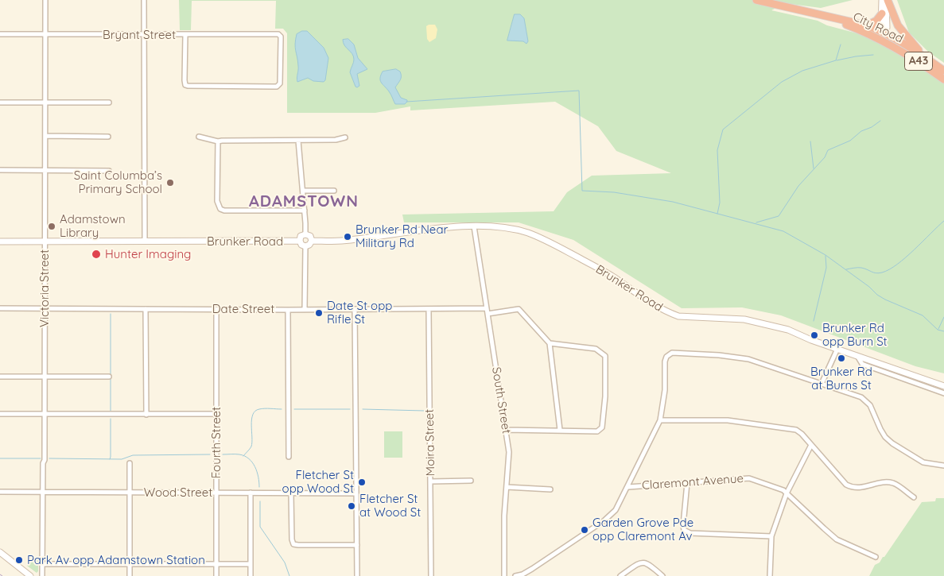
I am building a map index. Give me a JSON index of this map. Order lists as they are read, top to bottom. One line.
{"streets":{"highway":["City Road","A43"],"main road":["Brunker Road"],"street":["Bryant Street","Victoria Street","Date Street","South Street","Fourth Street","Moira Street","Claremont Avenue","Wood Street"]},"crossings":[["Bryant Street","Victoria Street"],["Brunker Road","Victoria Street"],["Brunker Road","South Street"],["Victoria Street","Date Street"],["Victoria Street","Wood Street"],["Date Street","South Street"],["Date Street","Fourth Street"],["Date Street","Moira Street"],["Fourth Street","Wood Street"]],"districts":["ADAMSTOWN"],"places":["Saint Columba’s Primary School","Adamstown Library","Brunker Rd Near Military Rd","Hunter Imaging","Date St opp Rifle St","Brunker Rd opp Burn St","Brunker Rd at Burns St","Fletcher St opp Wood St","Fletcher St at Wood St","Garden Grove Pde opp Claremont Av","Park Av opp Adamstown Station"]}
